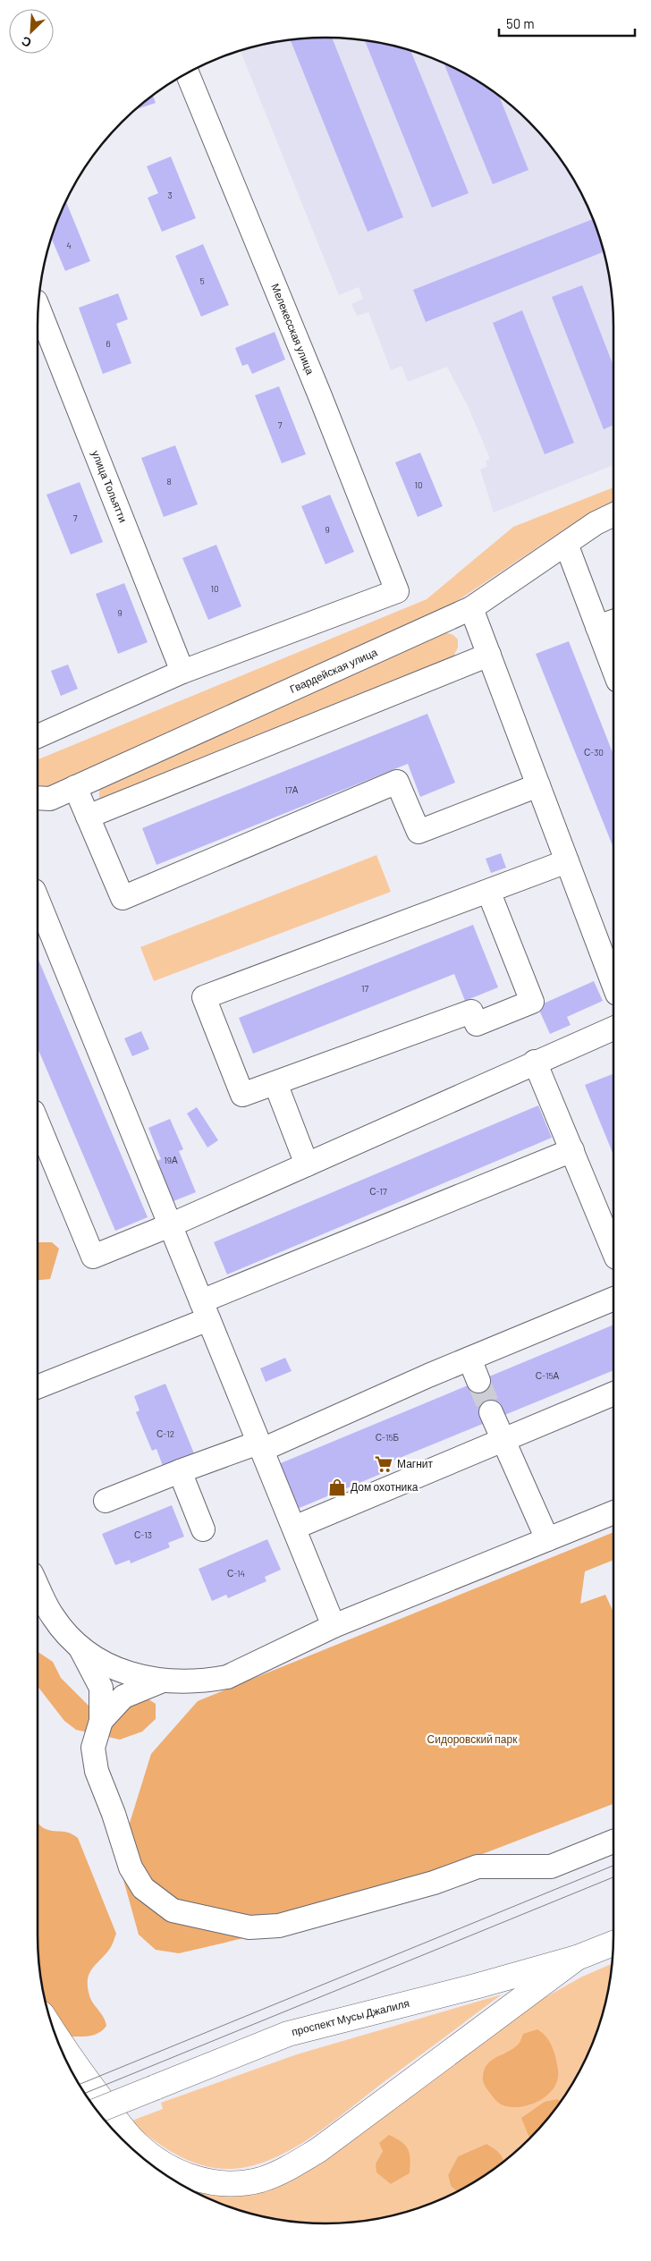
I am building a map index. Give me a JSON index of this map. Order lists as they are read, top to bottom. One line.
{"streets":{"main road":["проспект Мусы Джалиля"],"street":["Мелекесская улица","улица Тольятти","Гвардейская улица"]},"crossings":[["Мелекесская улица","улица Тольятти"]],"parks":["Сидоровский парк"],"places":{"supermarket":["Магнит"],"shop":["Дом охотника"]},"house_numbers":["3","4","5","6","7","8","10","7","9","10","9","С-30","17А","17","19А","С-17","С-15А","С-12","С-15Б","С-13","С-14"],"scale_bar":"50 m","north":"bottom left"}
